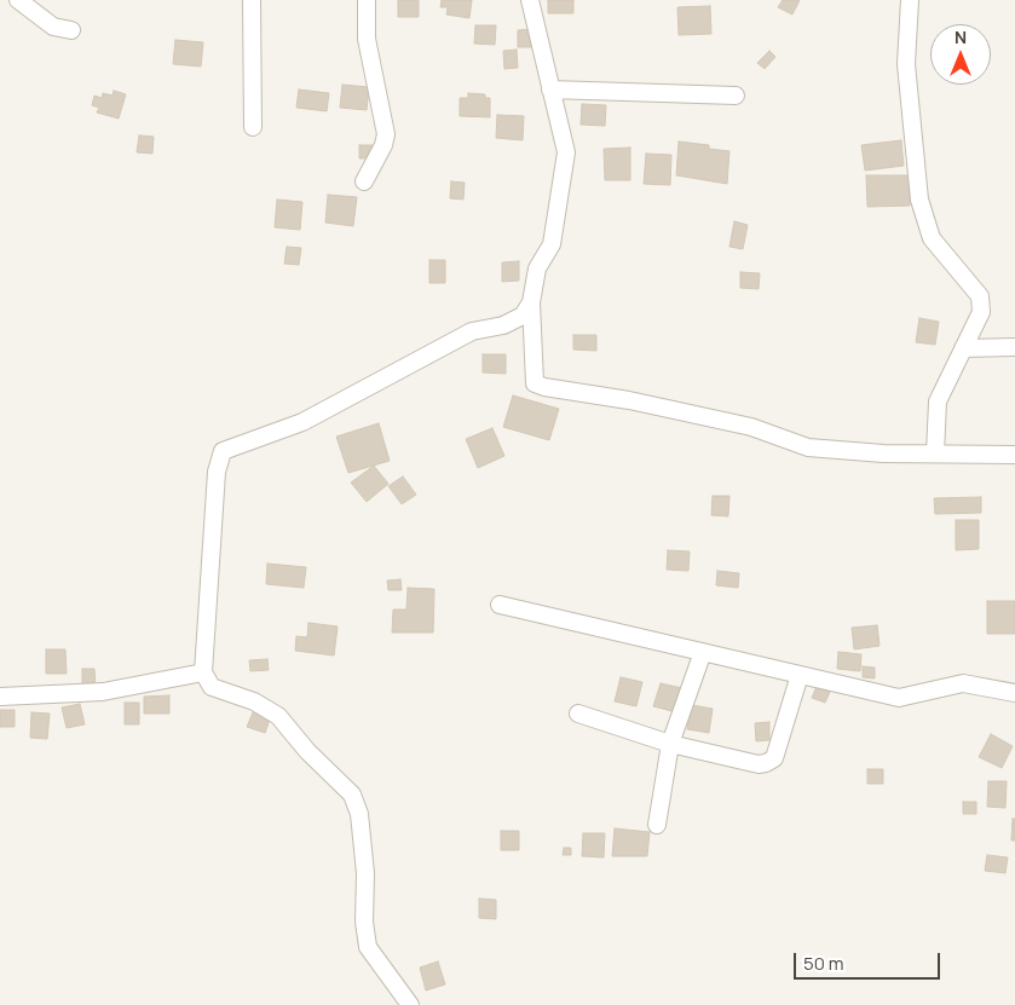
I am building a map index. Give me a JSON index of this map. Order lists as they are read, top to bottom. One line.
{"scale_bar":"50 m","north":"top"}
